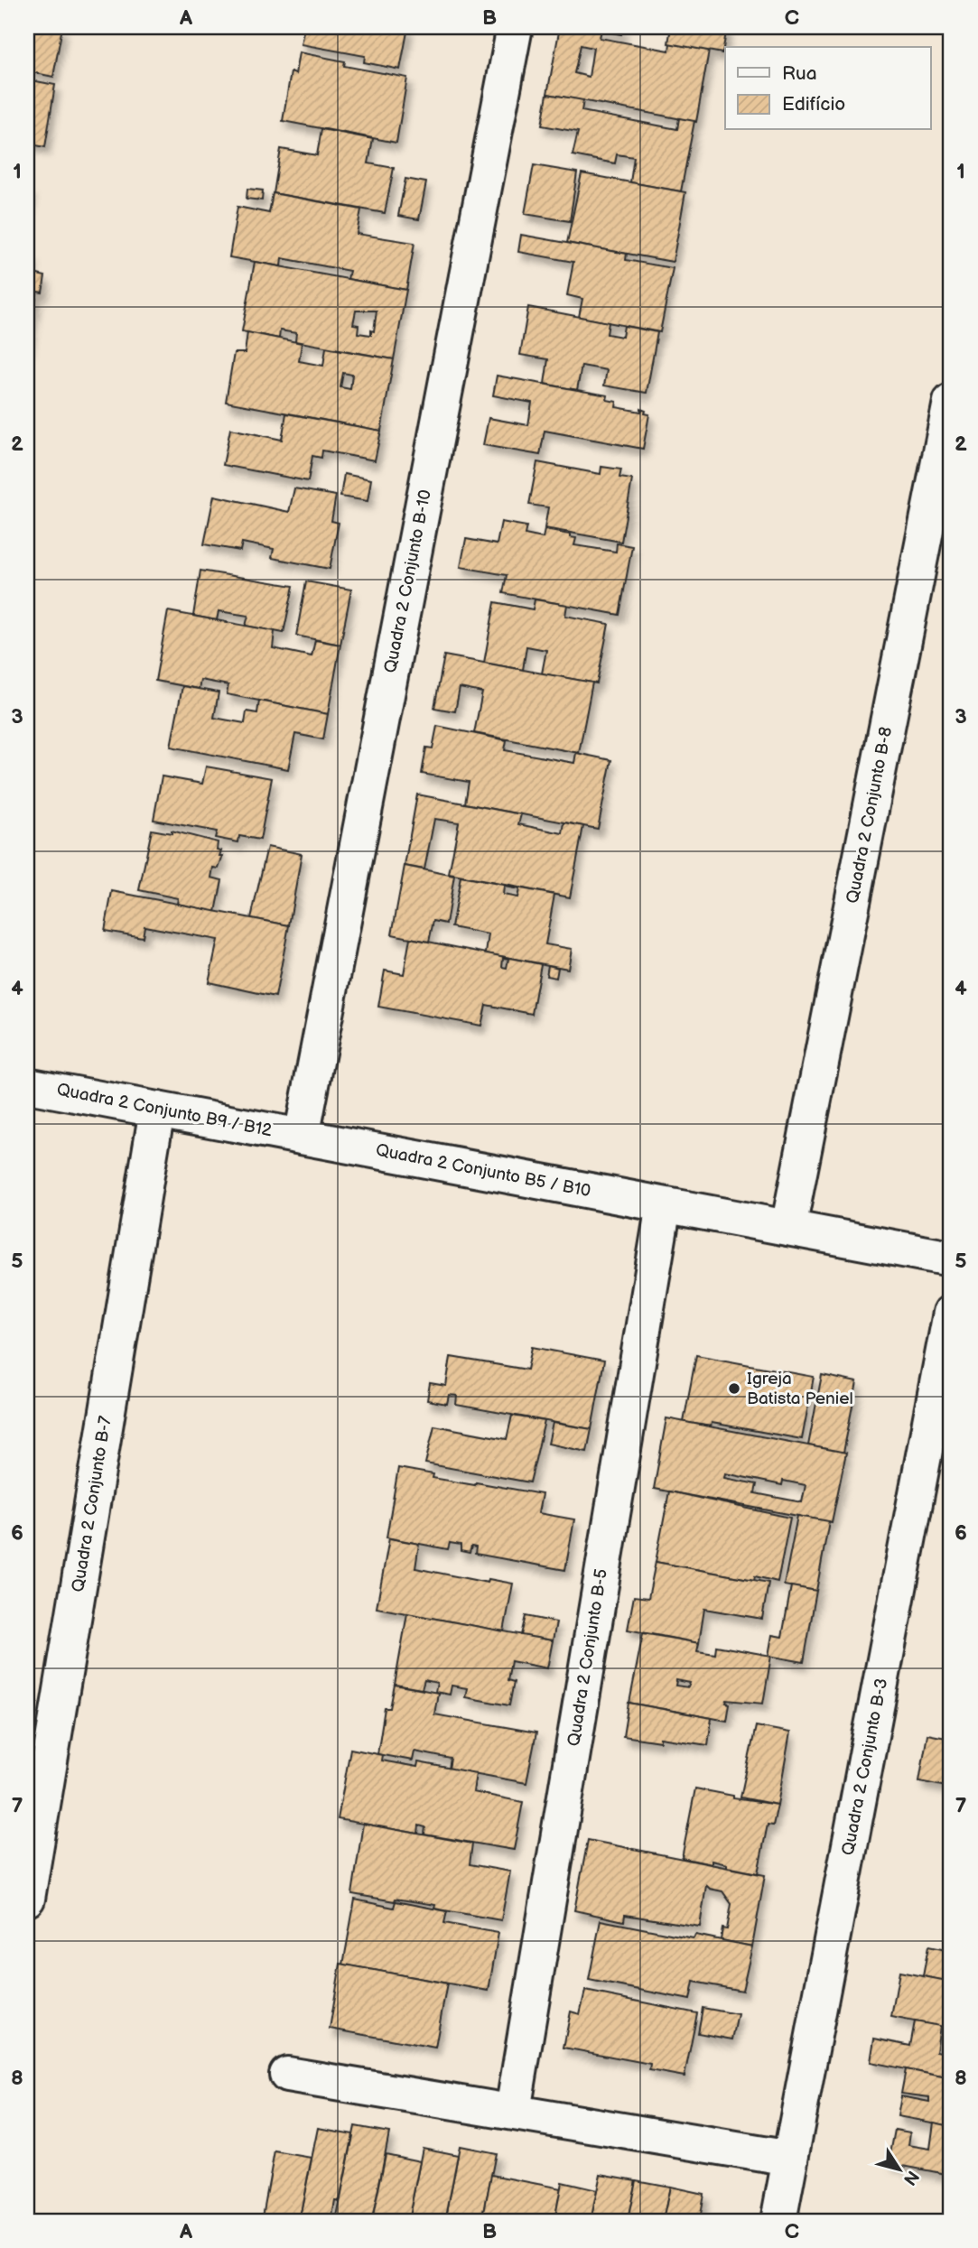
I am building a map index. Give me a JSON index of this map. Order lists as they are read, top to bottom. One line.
{"streets":{"street":["Quadra 2 Conjunto B-10","Quadra 2 Conjunto B-8","Quadra 2 Conjunto B9 / B12","Quadra 2 Conjunto B5 / B10","Quadra 2 Conjunto B-7","Quadra 2 Conjunto B-5","Quadra 2 Conjunto B-3"]},"crossings":[["Quadra 2 Conjunto B-10","Quadra 2 Conjunto B9 / B12"],["Quadra 2 Conjunto B-10","Quadra 2 Conjunto B5 / B10"],["Quadra 2 Conjunto B-8","Quadra 2 Conjunto B5 / B10"],["Quadra 2 Conjunto B9 / B12","Quadra 2 Conjunto B5 / B10"],["Quadra 2 Conjunto B9 / B12","Quadra 2 Conjunto B-7"],["Quadra 2 Conjunto B5 / B10","Quadra 2 Conjunto B-5"]],"places":["Igreja Batista Peniel"],"legend":["Rua","Edifício"],"north":"bottom right","grid":{"columns":["A","B","C"],"rows":["1","2","3","4","5","6","7","8"]}}
